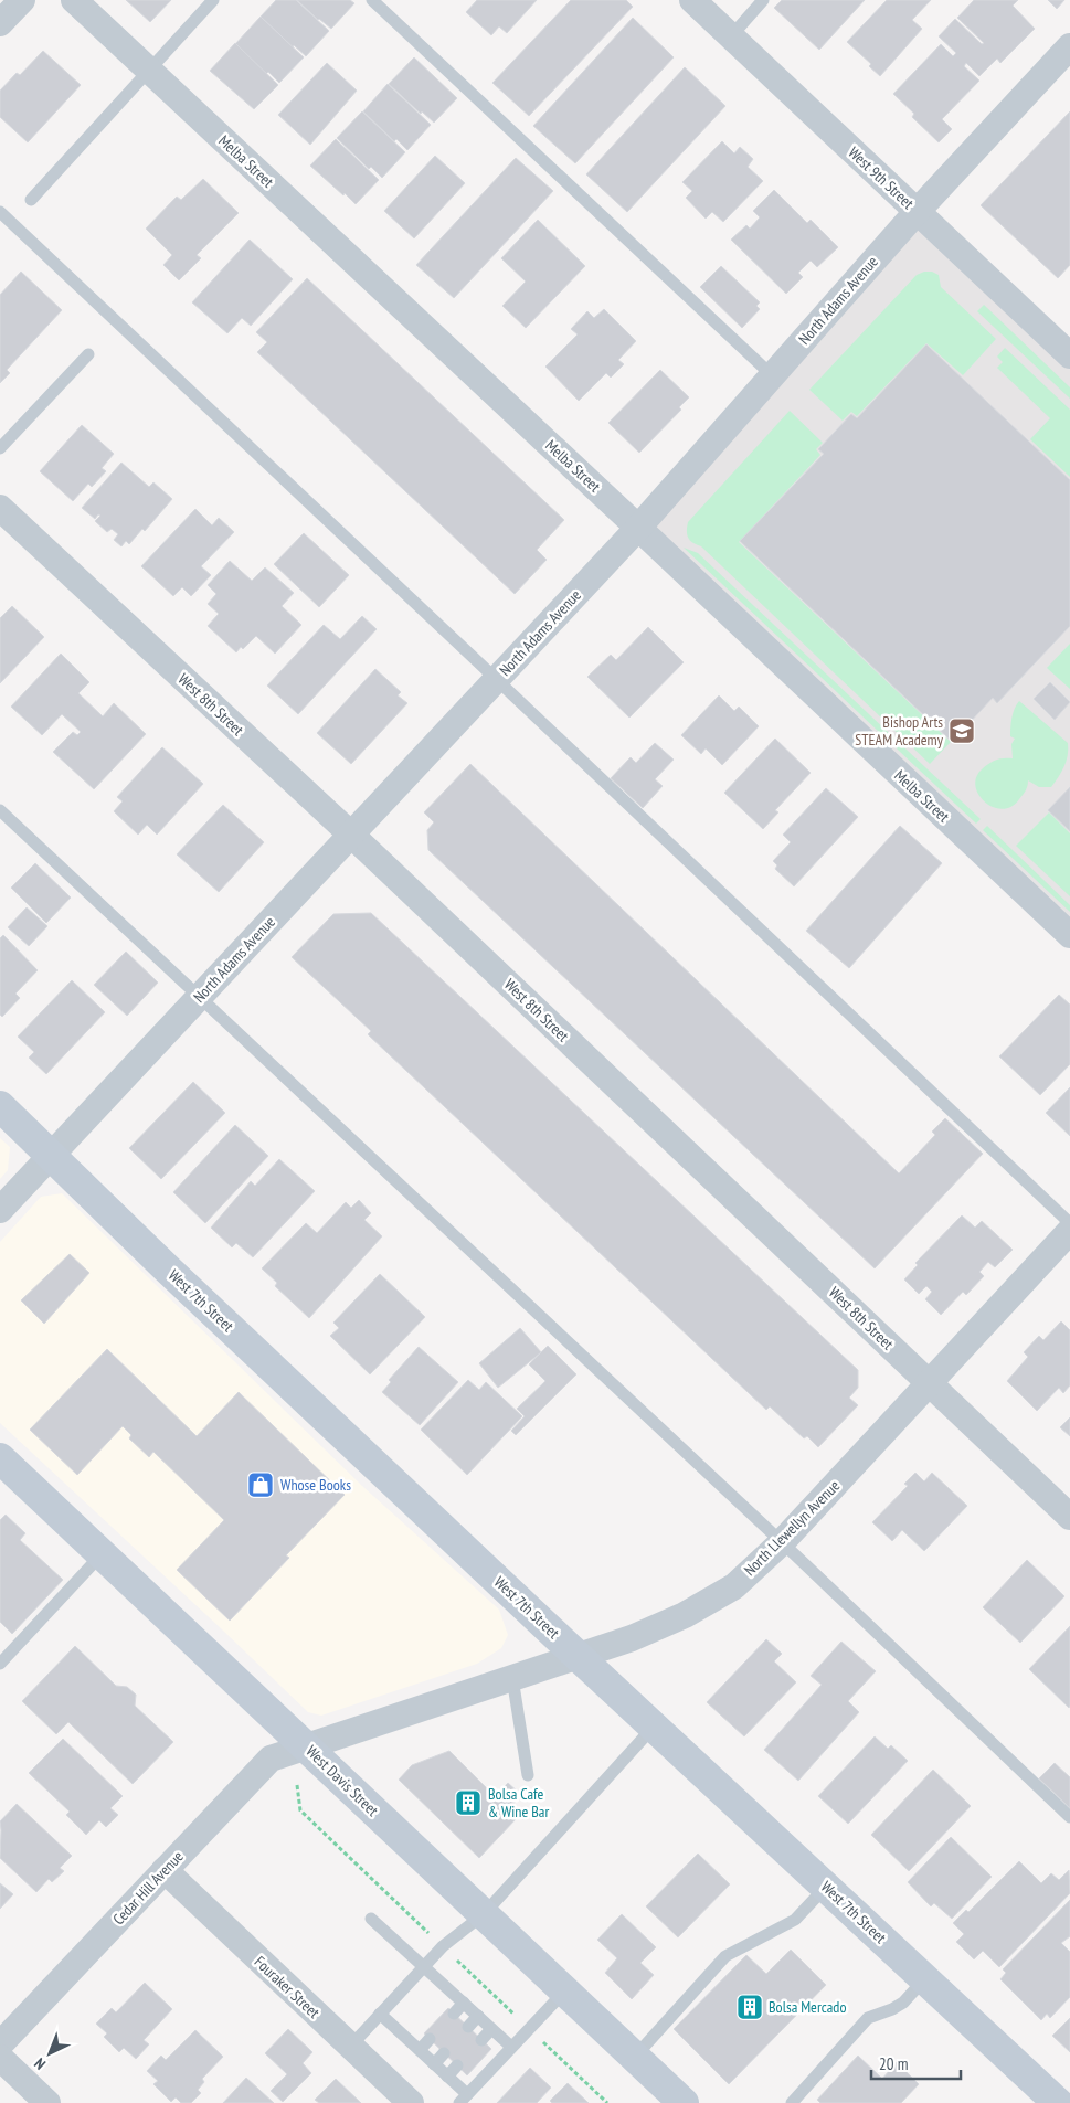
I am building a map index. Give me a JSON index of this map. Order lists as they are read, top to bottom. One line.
{"streets":{"street":["Melba Street","West 9th Street","North Adams Avenue","West 8th Street","West 7th Street","North Llewellyn Avenue","West Davis Street","Cedar Hill Avenue","Fouraker Street"]},"crossings":[["Melba Street","North Adams Avenue"],["West 9th Street","North Adams Avenue"],["North Adams Avenue","West 8th Street"],["North Adams Avenue","West 7th Street"],["West 8th Street","North Llewellyn Avenue"],["West 7th Street","North Llewellyn Avenue"],["North Llewellyn Avenue","West Davis Street"],["North Llewellyn Avenue","Cedar Hill Avenue"],["West Davis Street","Cedar Hill Avenue"],["Cedar Hill Avenue","Fouraker Street"]],"places":{"school or university":["Bishop Arts STEAM Academy"],"shop":["Whose Books"],"building":["Bolsa Cafe & Wine Bar","Bolsa Mercado"]},"scale_bar":"20 m","north":"bottom left"}
